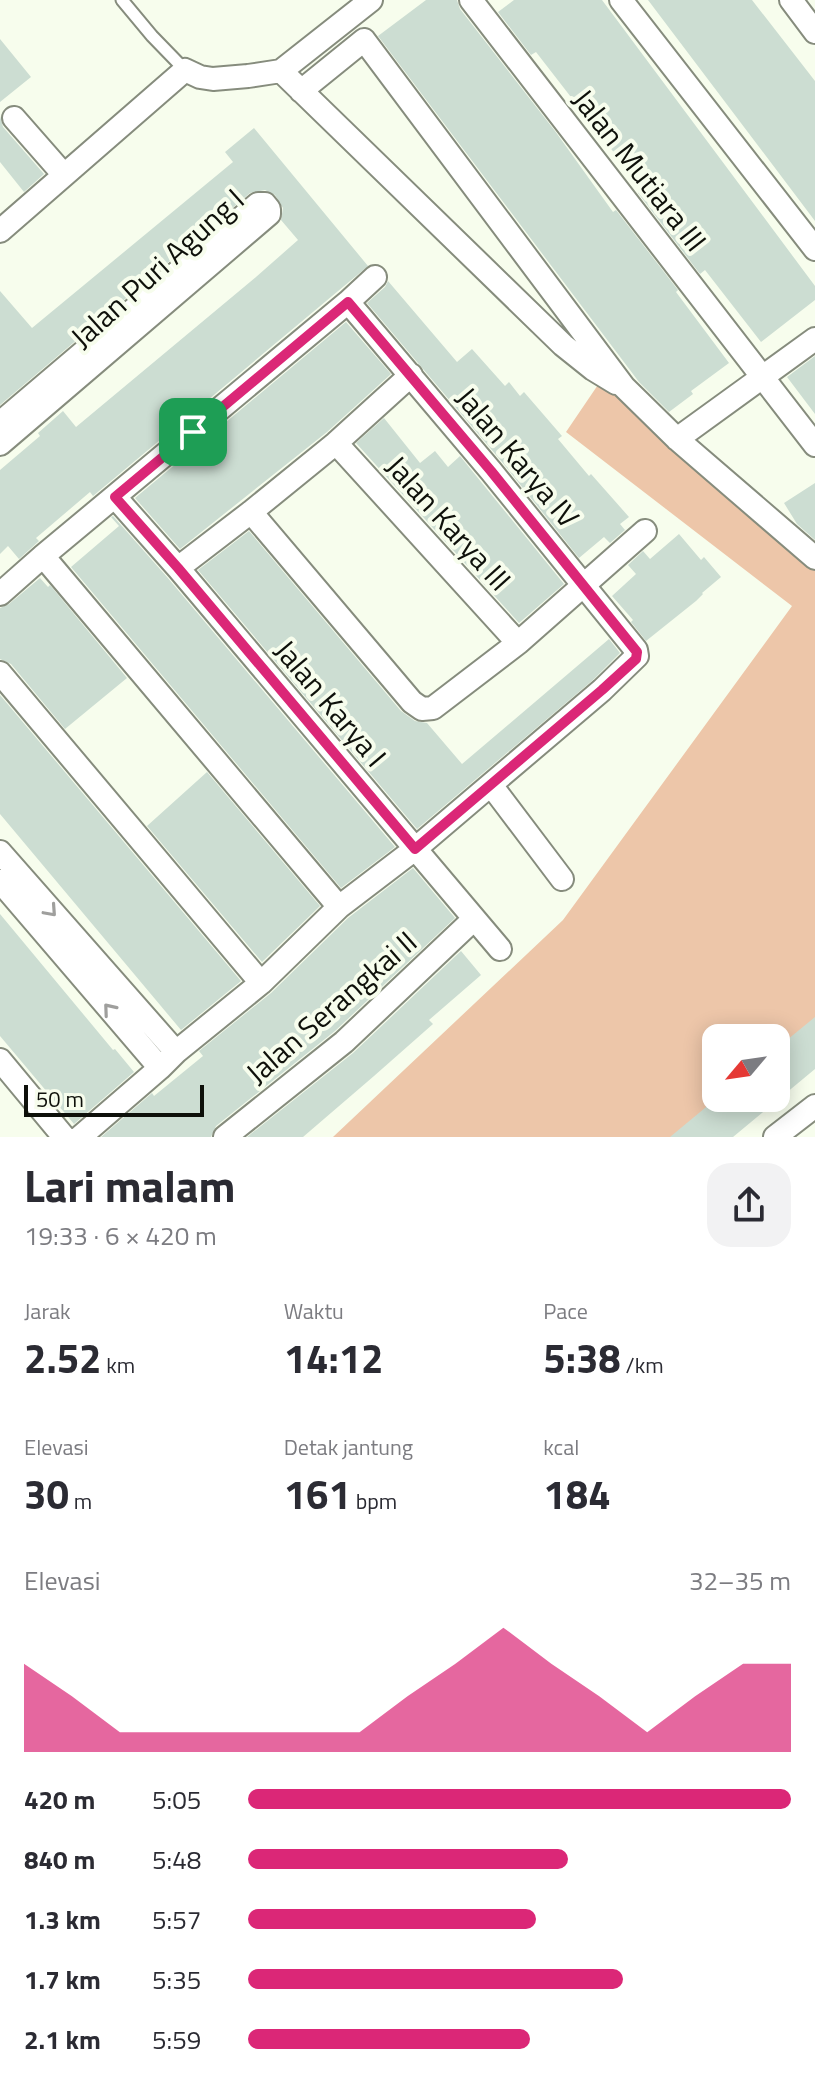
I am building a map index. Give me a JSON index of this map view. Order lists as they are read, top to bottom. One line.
{"streets":{"street":["Jalan Mutiara III","Jalan Puri Agung I","Jalan Karya IV","Jalan Karya III","Jalan Karya I","Jalan Serangkai II"]},"crossings":[["Jalan Karya I","Jalan Serangkai II"]],"scale_bar":"50 m","north":"bottom left","page":{"scale":"50 m","heading":["Lari malam","19:33 · 6 × 420 m"],"stats":[["Jarak","2.52 km"],["Waktu","14:12"],["Pace","5:38 /km"],["Elevasi","30 m"],["Detak jantung","161 bpm"],["kcal","184"]],"chart":["Elevasi","32–35 m"],"list":[{"name":"420 m","note":"5:05"},{"name":"840 m","note":"5:48"},{"name":"1.3 km","note":"5:57"},{"name":"1.7 km","note":"5:35"},{"name":"2.1 km","note":"5:59"}]}}
